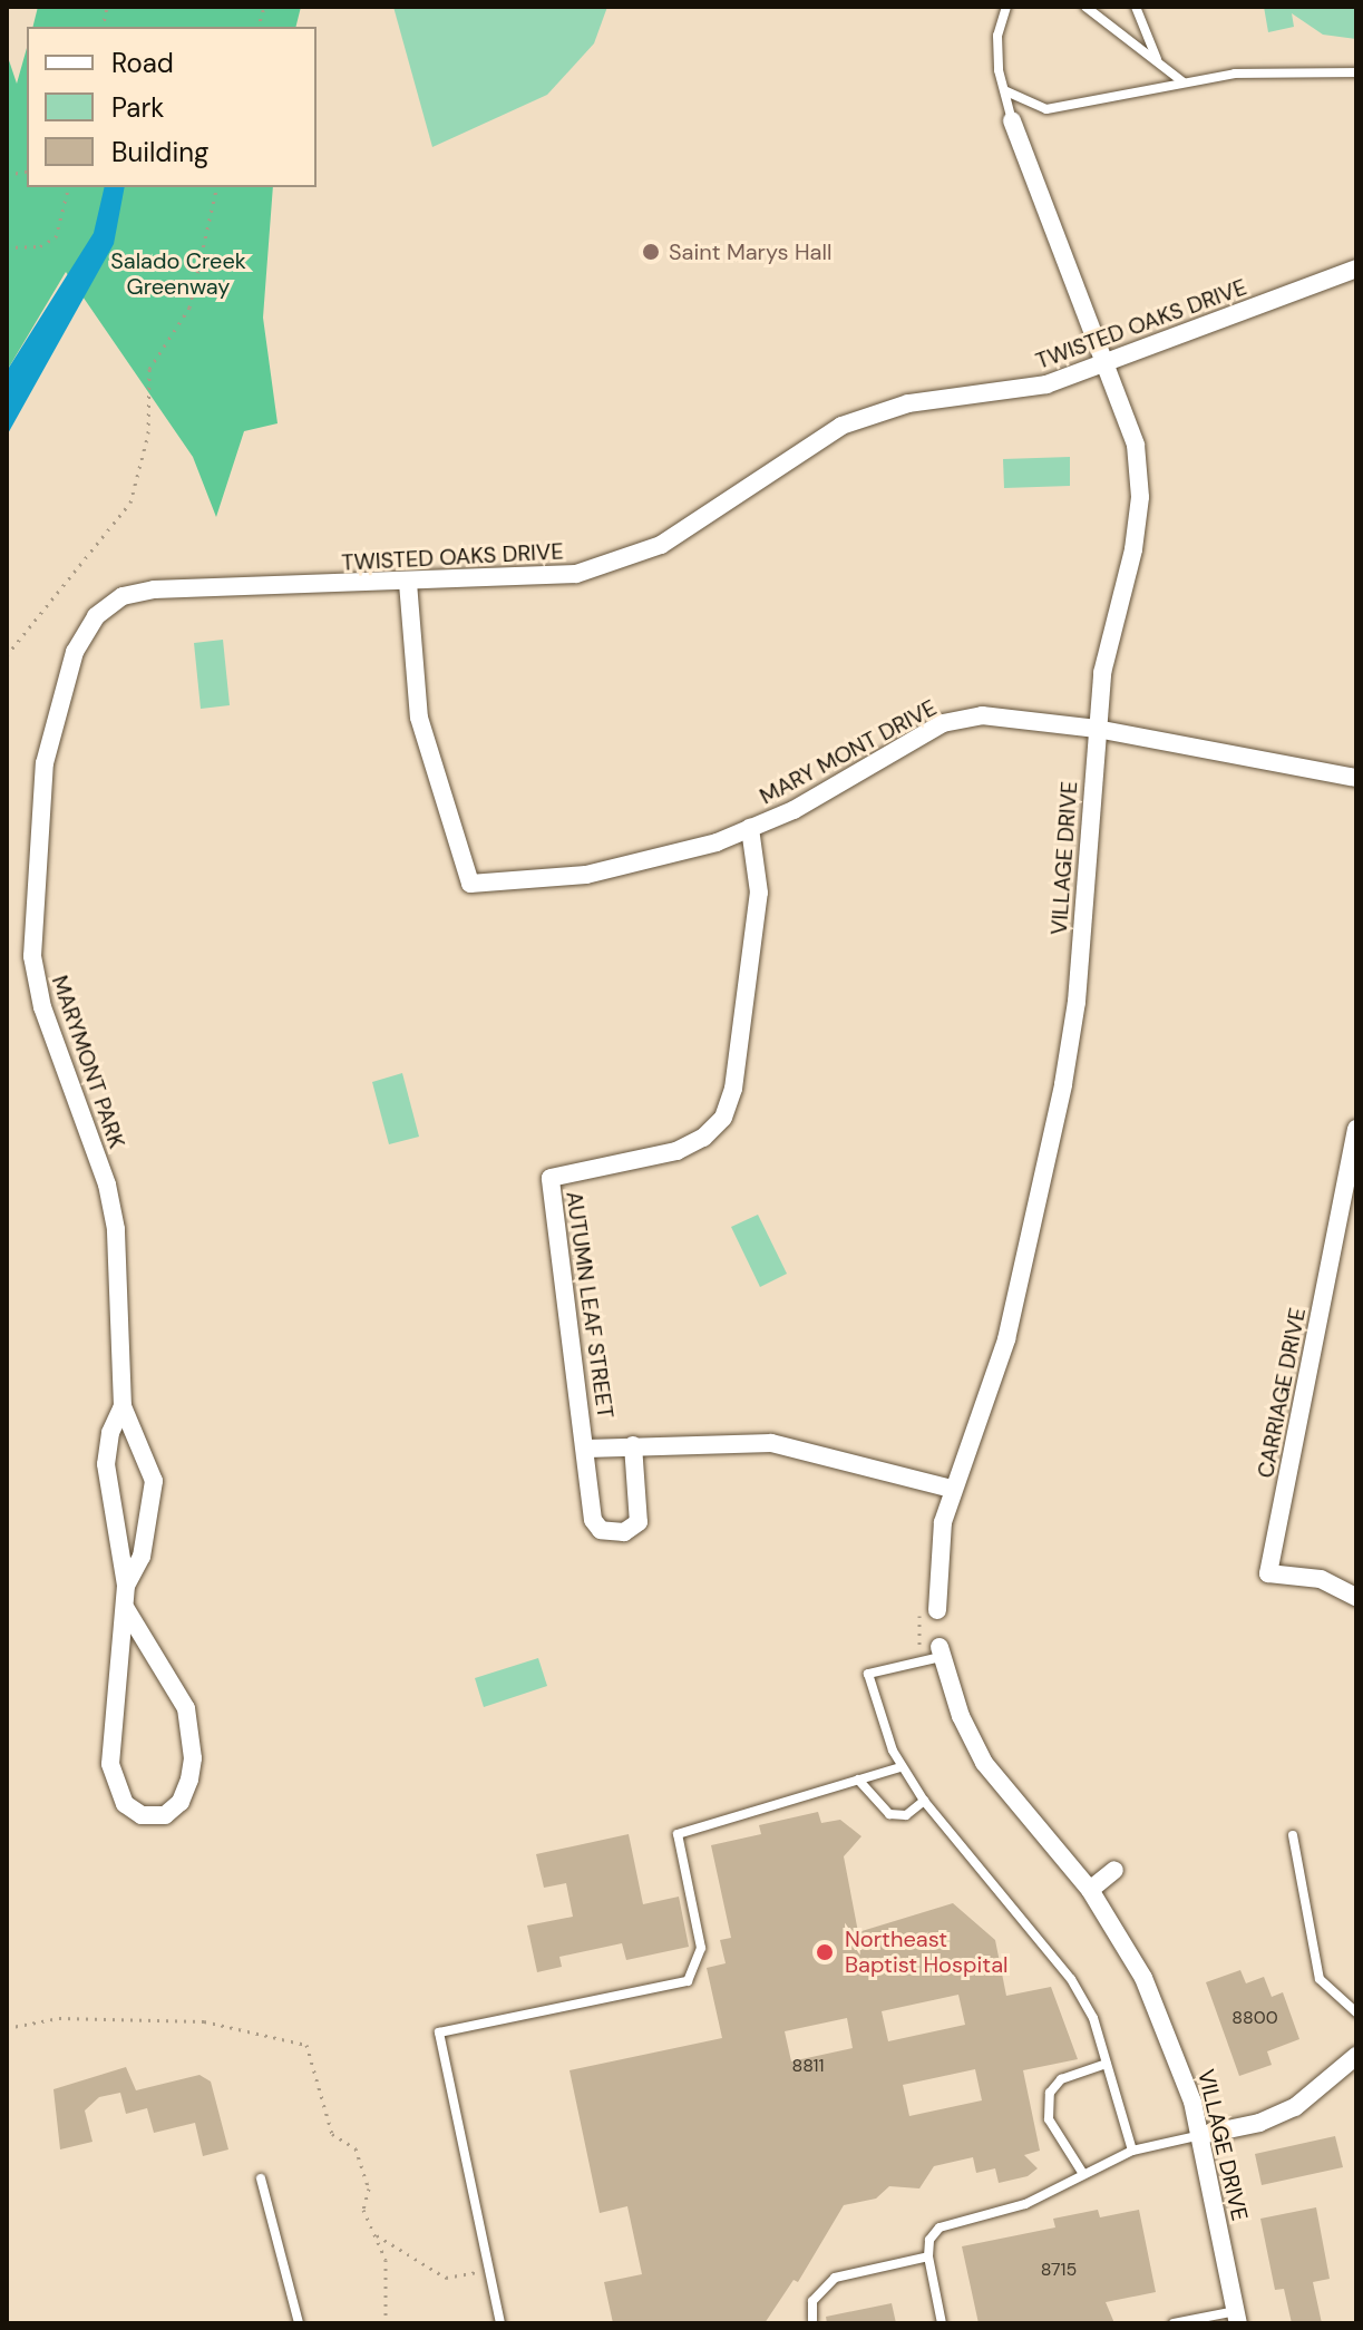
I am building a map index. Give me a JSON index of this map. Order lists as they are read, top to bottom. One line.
{"streets":{"street":["TWISTED OAKS DRIVE","MARY MONT DRIVE","VILLAGE DRIVE","MARYMONT PARK","AUTUMN LEAF STREET","CARRIAGE DRIVE"]},"crossings":[["TWISTED OAKS DRIVE","MARY MONT DRIVE"],["TWISTED OAKS DRIVE","VILLAGE DRIVE"],["TWISTED OAKS DRIVE","MARYMONT PARK"],["MARY MONT DRIVE","VILLAGE DRIVE"],["MARY MONT DRIVE","AUTUMN LEAF STREET"]],"parks":["Salado Creek Greenway"],"places":["Saint Marys Hall","Northeast Baptist Hospital"],"house_numbers":["8800","8811","8715"],"legend":["Road","Park","Building"]}
